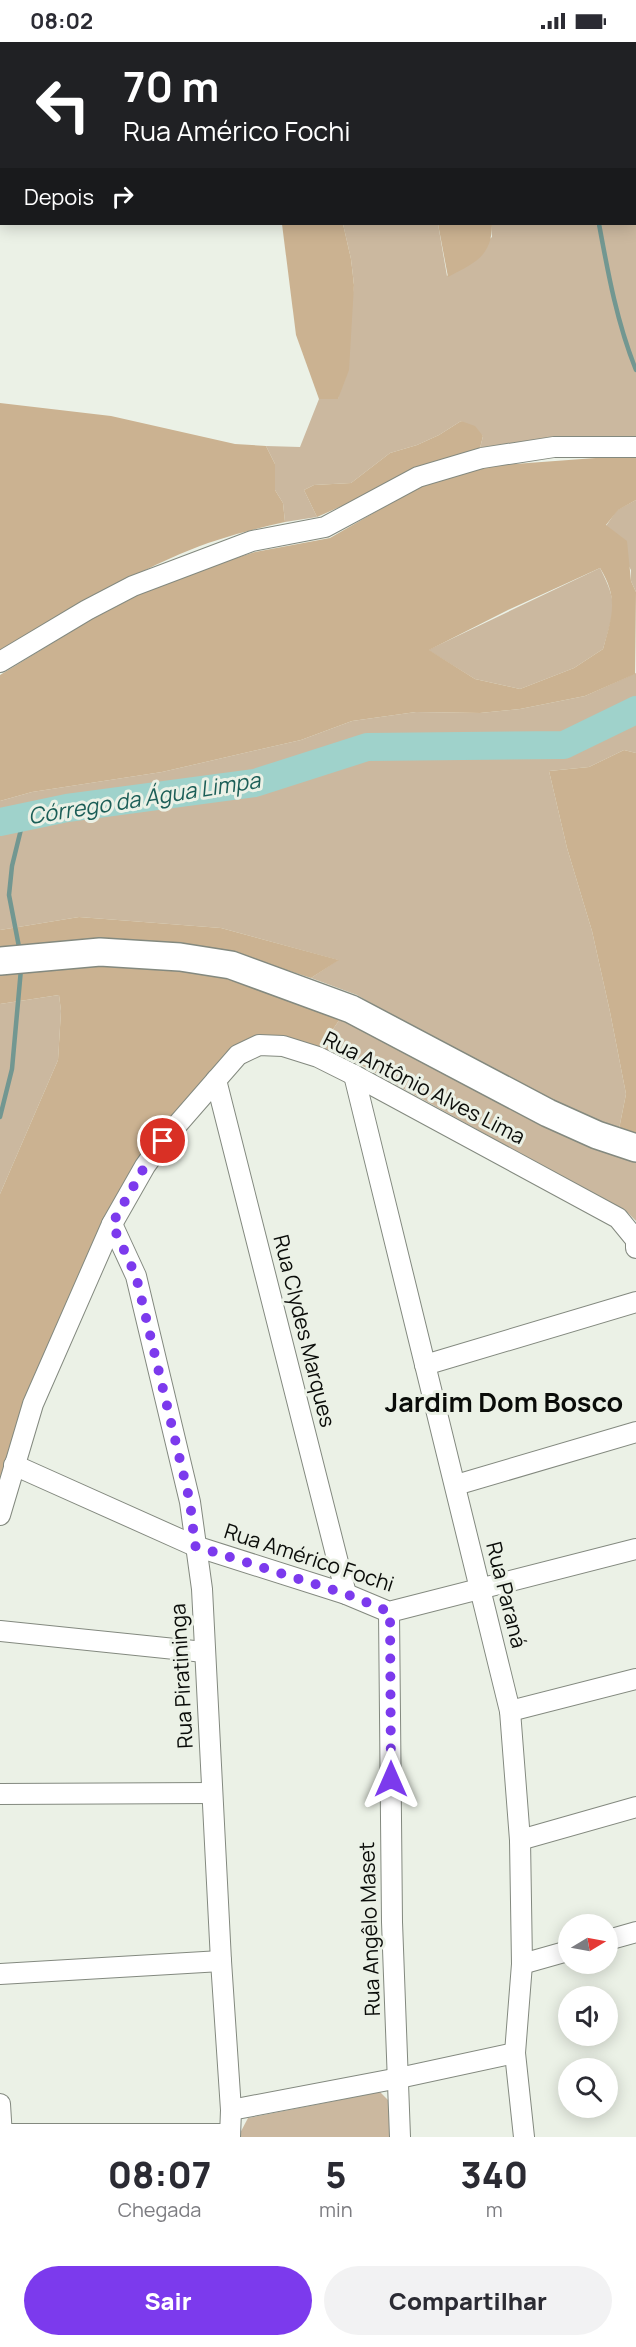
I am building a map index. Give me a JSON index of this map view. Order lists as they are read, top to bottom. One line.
{"streets":{"street":["Rua Antônio Alves Lima","Rua Clydes Marques","Rua Américo Fochi","Rua Paraná","Rua Piratininga","Rua Angêlo Maset"]},"crossings":[["Rua Antônio Alves Lima","Rua Clydes Marques"],["Rua Antônio Alves Lima","Rua Américo Fochi"],["Rua Antônio Alves Lima","Rua Paraná"],["Rua Antônio Alves Lima","Rua Piratininga"],["Rua Clydes Marques","Rua Américo Fochi"],["Rua Américo Fochi","Rua Paraná"],["Rua Américo Fochi","Rua Piratininga"],["Rua Américo Fochi","Rua Angêlo Maset"]],"districts":["Jardim Dom Bosco"],"water":["Córrego da Água Limpa"],"north":"right","page":{"status":"08:02","turn":["70 m","Rua Américo Fochi"],"then":"Depois","eta":["08:07","Chegada","5","min","340","m"],"buttons":["Sair","Compartilhar"]}}
